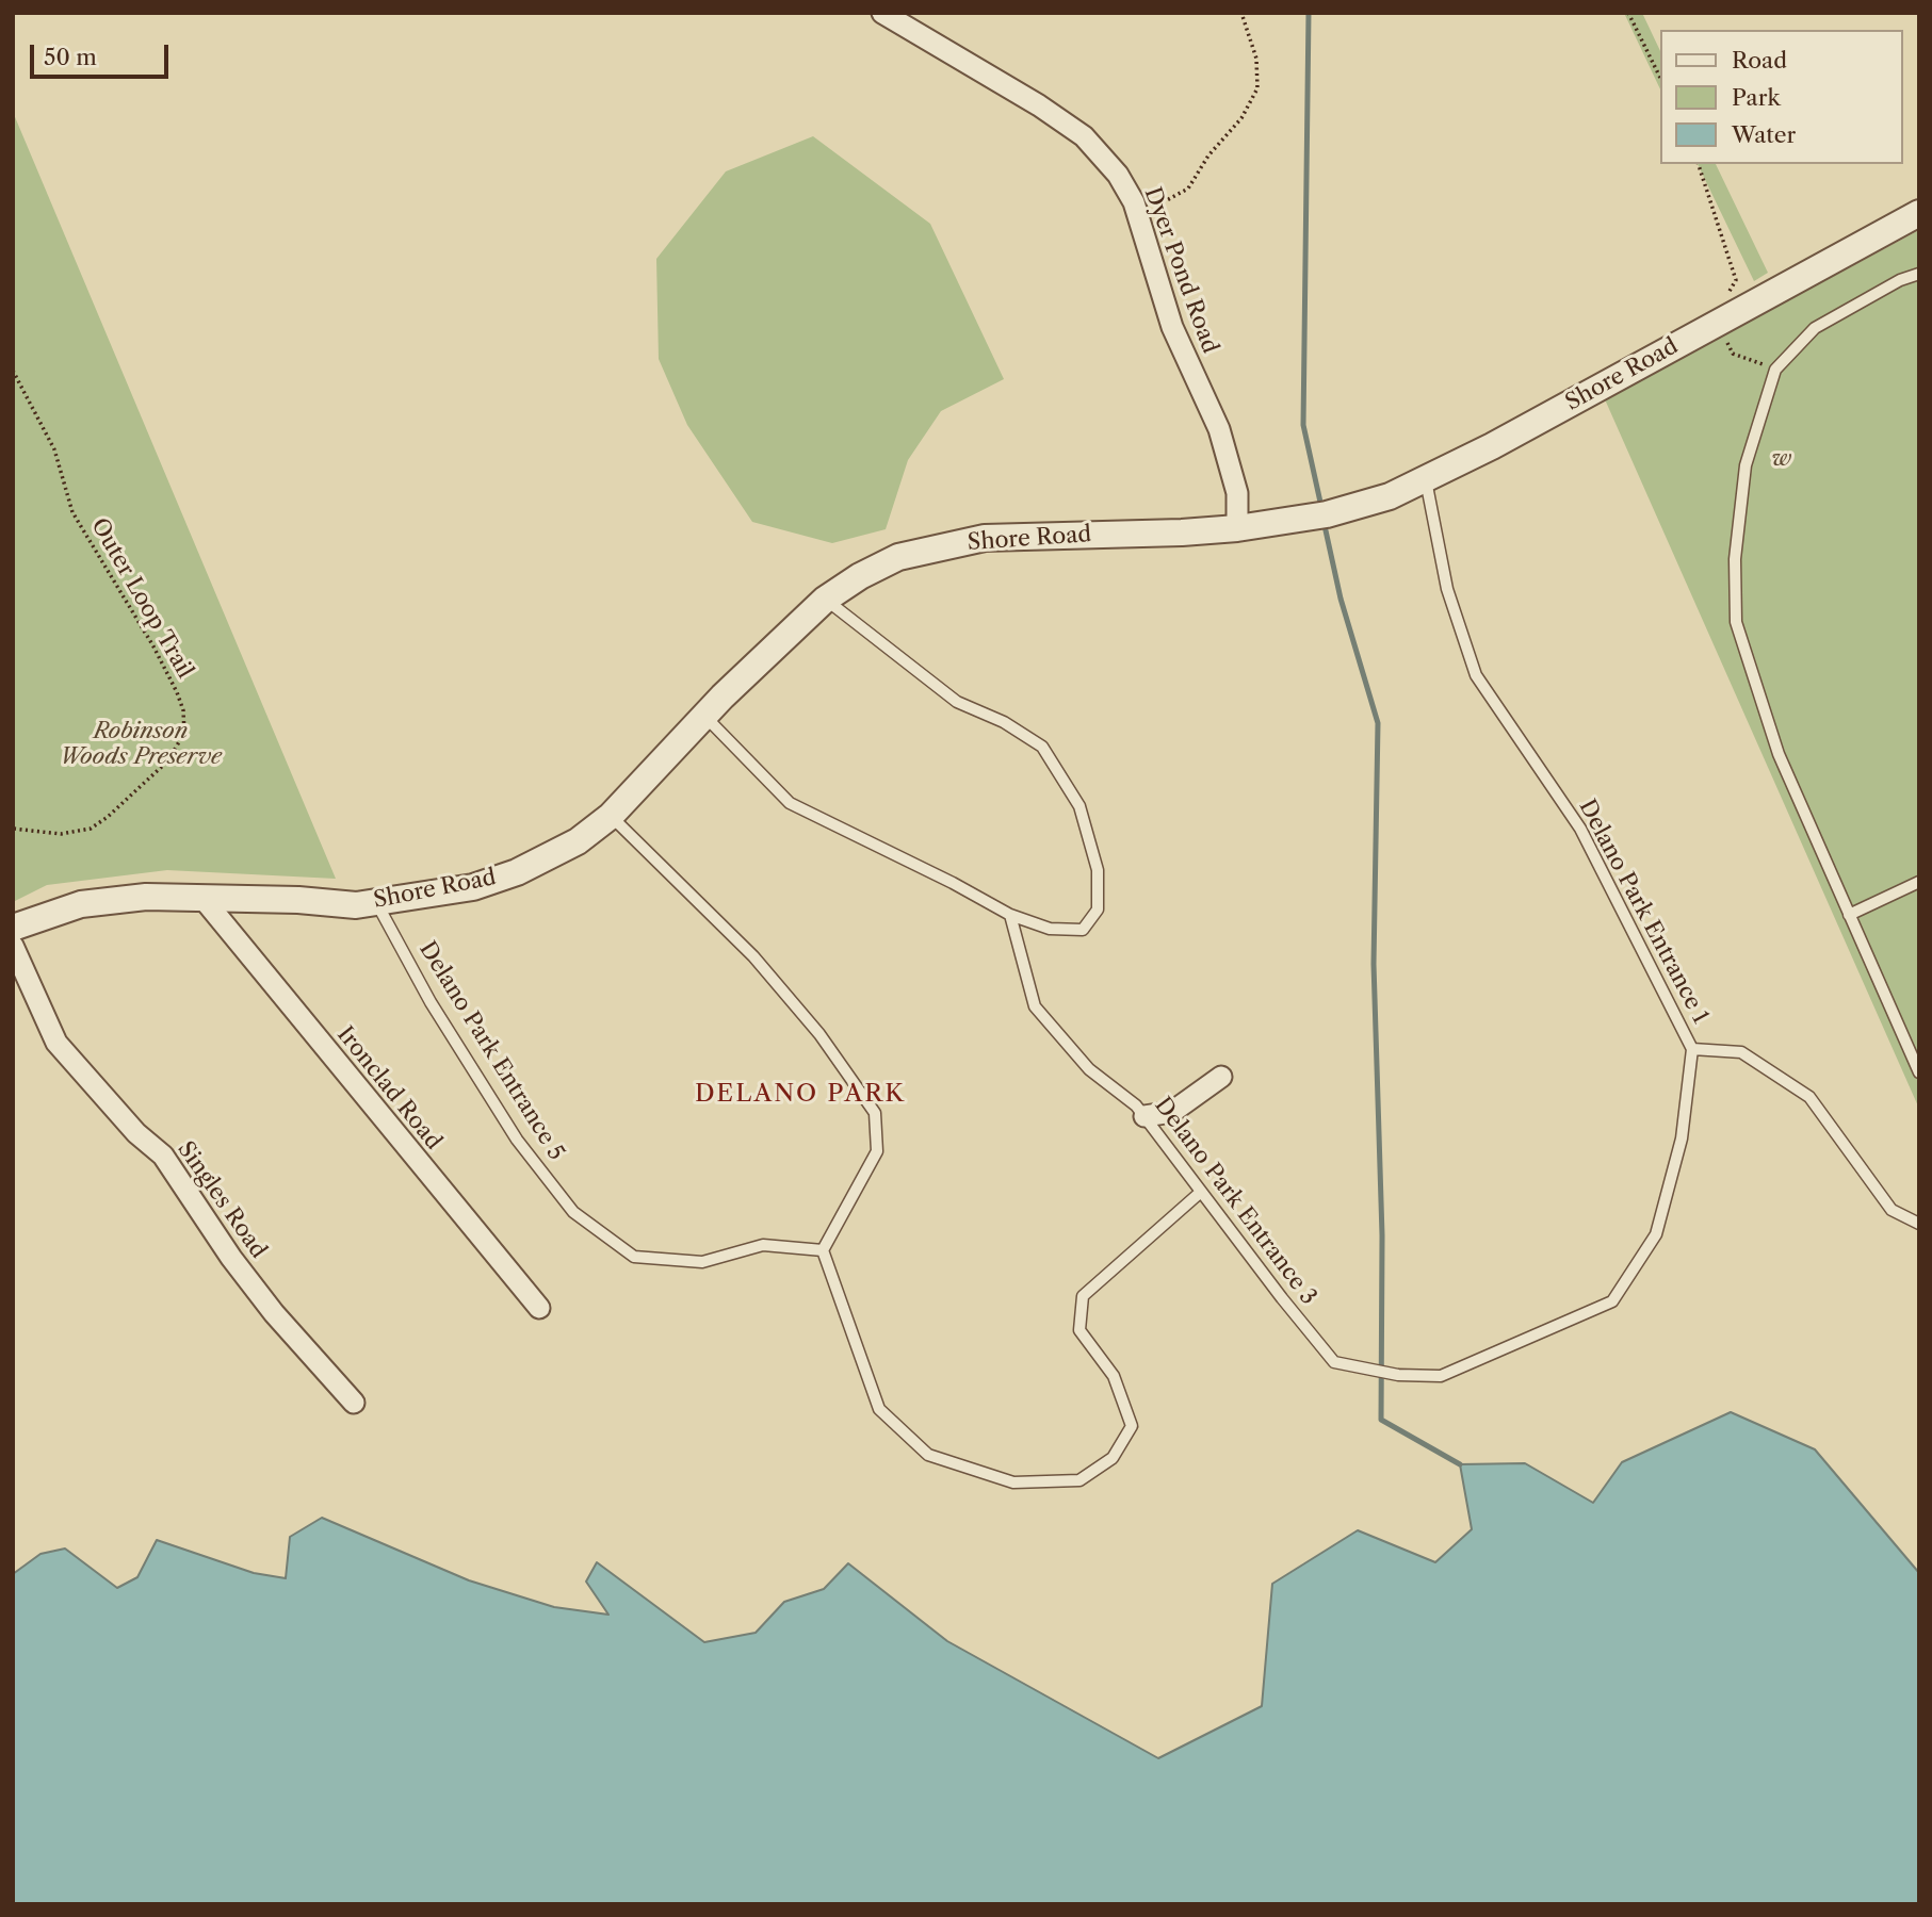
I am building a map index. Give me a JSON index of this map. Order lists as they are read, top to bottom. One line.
{"streets":{"street":["Dyer Pond Road","Shore Road","Ironclad Road","Singles Road"],"lane":["Delano Park Entrance 1","Delano Park Entrance 5","Delano Park Entrance 3"],"path":["Outer Loop Trail"]},"crossings":[["Dyer Pond Road","Shore Road"],["Shore Road","Delano Park Entrance 1"],["Shore Road","Delano Park Entrance 5"],["Shore Road","Ironclad Road"],["Delano Park Entrance 1","Delano Park Entrance 3"]],"districts":["DELANO PARK"],"parks":["w","Robinson Woods Preserve"],"legend":["Road","Park","Water"],"scale_bar":"50 m"}
